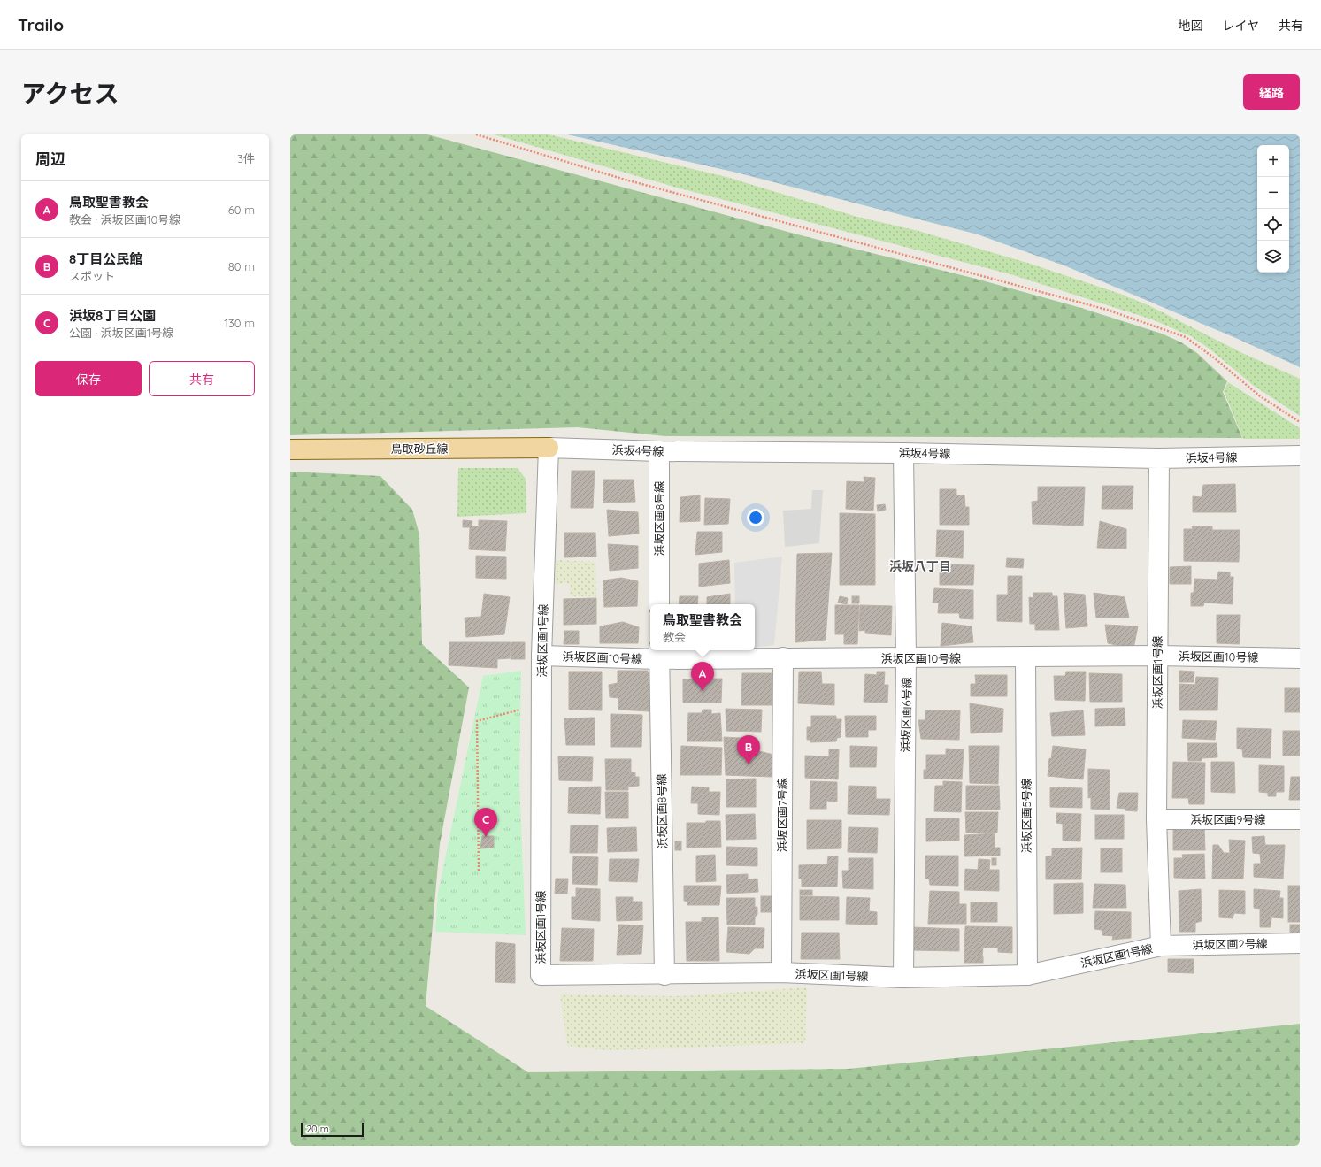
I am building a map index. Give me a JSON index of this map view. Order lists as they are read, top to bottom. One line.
{"streets":{"main road":["鳥取砂丘線"],"street":["浜坂4号線","浜坂区画8号線","浜坂区画1号線","浜坂区画10号線","浜坂区画6号線","浜坂区画7号線","浜坂区画5号線","浜坂区画9号線","浜坂区画2号線"]},"crossings":[["鳥取砂丘線","浜坂4号線"],["鳥取砂丘線","浜坂区画1号線"],["浜坂4号線","浜坂区画8号線"],["浜坂4号線","浜坂区画1号線"],["浜坂4号線","浜坂区画6号線"],["浜坂区画8号線","浜坂区画1号線"],["浜坂区画8号線","浜坂区画10号線"],["浜坂区画1号線","浜坂区画10号線"],["浜坂区画1号線","浜坂区画6号線"],["浜坂区画1号線","浜坂区画7号線"],["浜坂区画1号線","浜坂区画5号線"],["浜坂区画1号線","浜坂区画9号線"],["浜坂区画1号線","浜坂区画2号線"],["浜坂区画10号線","浜坂区画6号線"],["浜坂区画10号線","浜坂区画7号線"],["浜坂区画10号線","浜坂区画5号線"]],"districts":["浜坂八丁目"],"scale_bar":"20 m","page":{"header":"Trailo","nav":["地図","レイヤ","共有"],"title":"アクセス","buttons":["経路",["保存","共有"]],"heading":["周辺","3件"],"map_buttons":["+","−"],"list":[{"mark":"A","name":"鳥取聖書教会","note":"教会 · 浜坂区画10号線","value":"60 m"},{"mark":"B","name":"8丁目公民館","note":"スポット","value":"80 m"},{"mark":"C","name":"浜坂8丁目公園","note":"公園 · 浜坂区画1号線","value":"130 m"}],"popup":["鳥取聖書教会","教会"],"pins":["A","B","C"],"scale":"20 m"}}
